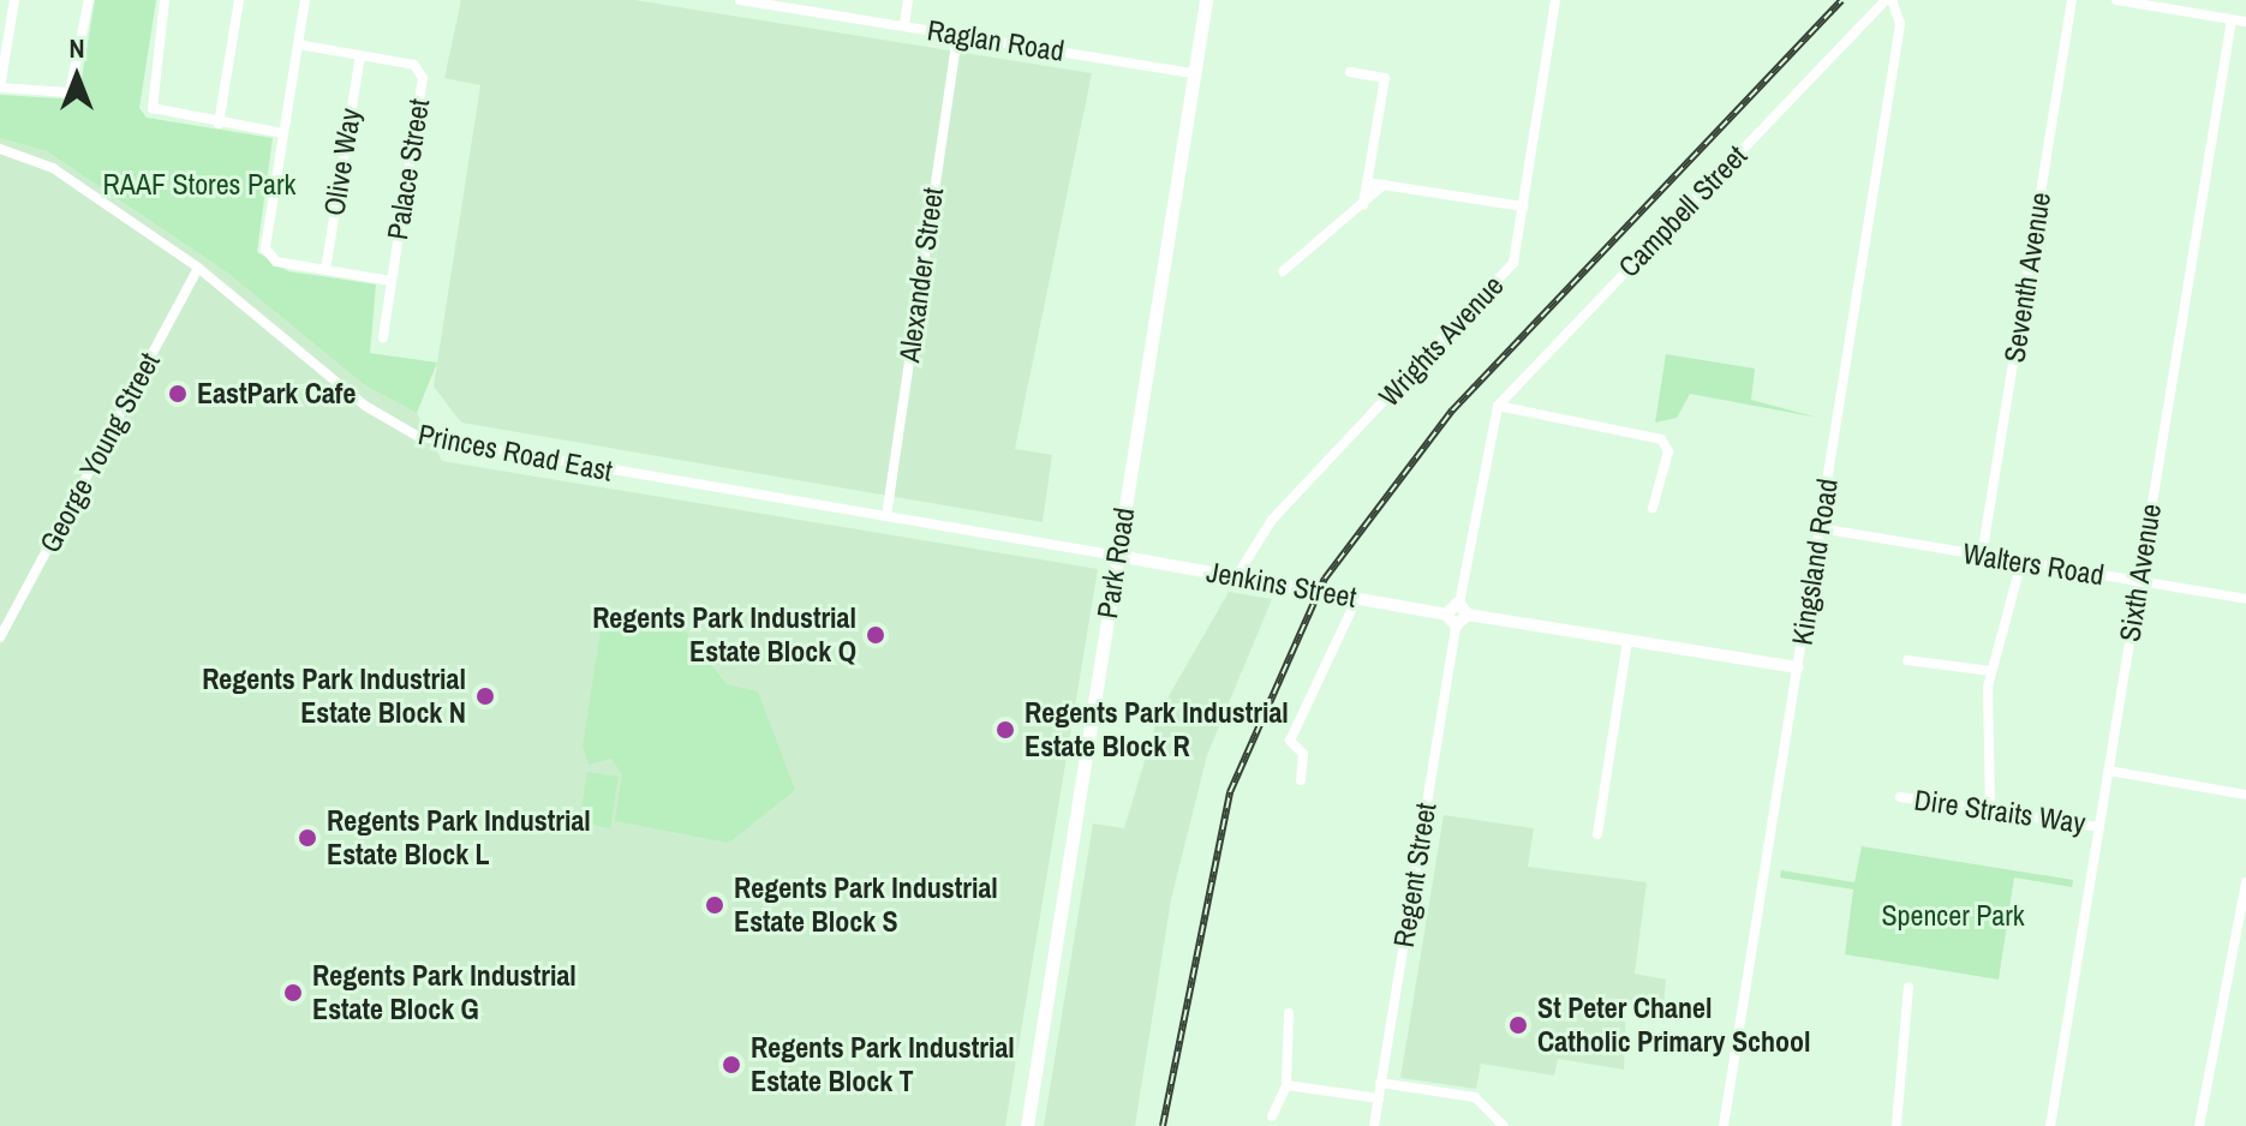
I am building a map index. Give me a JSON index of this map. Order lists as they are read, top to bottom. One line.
{"streets":{"main road":["Park Road"],"street":["Raglan Road","Olive Way","Palace Street","Campbell Street","Alexander Street","Seventh Avenue","Wrights Avenue","George Young Street","Princes Road East","Kingsland Road","Walters Road","Sixth Avenue","Jenkins Street","Dire Straits Way","Regent Street"]},"crossings":[["Raglan Road","Alexander Street"],["Raglan Road","Park Road"],["Olive Way","Palace Street"],["Campbell Street","Kingsland Road"],["Alexander Street","Princes Road East"],["Seventh Avenue","Walters Road"],["Wrights Avenue","Jenkins Street"],["George Young Street","Princes Road East"],["Princes Road East","Park Road"],["Princes Road East","Jenkins Street"],["Kingsland Road","Walters Road"],["Park Road","Jenkins Street"],["Walters Road","Sixth Avenue"],["Sixth Avenue","Dire Straits Way"]],"parks":["RAAF Stores Park","Spencer Park"],"places":["EastPark Cafe","Regents Park Industrial Estate Block Q","Regents Park Industrial Estate Block N","Regents Park Industrial Estate Block R","Regents Park Industrial Estate Block L","Regents Park Industrial Estate Block S","Regents Park Industrial Estate Block G","St Peter Chanel Catholic Primary School","Regents Park Industrial Estate Block T"],"north":"top"}
